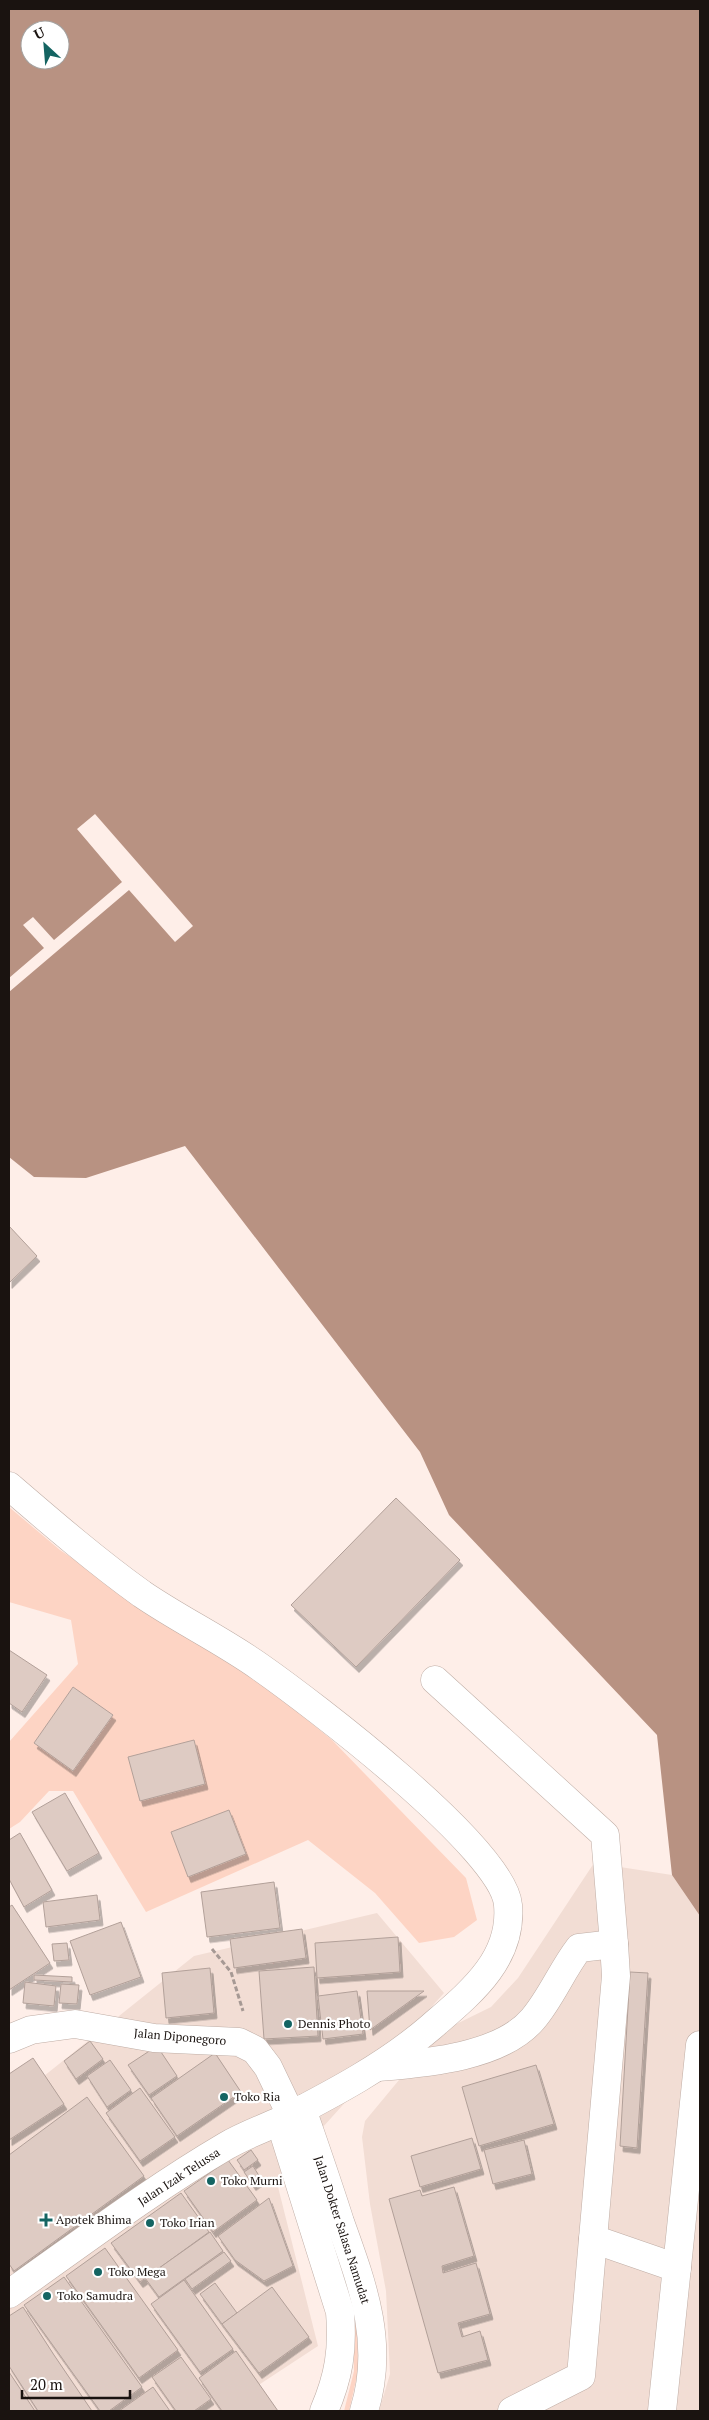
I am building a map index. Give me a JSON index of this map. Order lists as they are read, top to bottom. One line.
{"streets":{"main road":["Jalan Diponegoro","Jalan Izak Telussa","Jalan Dokter Salasa Namudat"]},"crossings":[["Jalan Izak Telussa","Jalan Dokter Salasa Namudat"]],"places":{"other":["Dennis Photo","Toko Ria","Toko Murni","Toko Irian","Toko Mega","Toko Samudra"],"health":["Apotek Bhima"]},"scale_bar":"20 m","north":"top left"}
